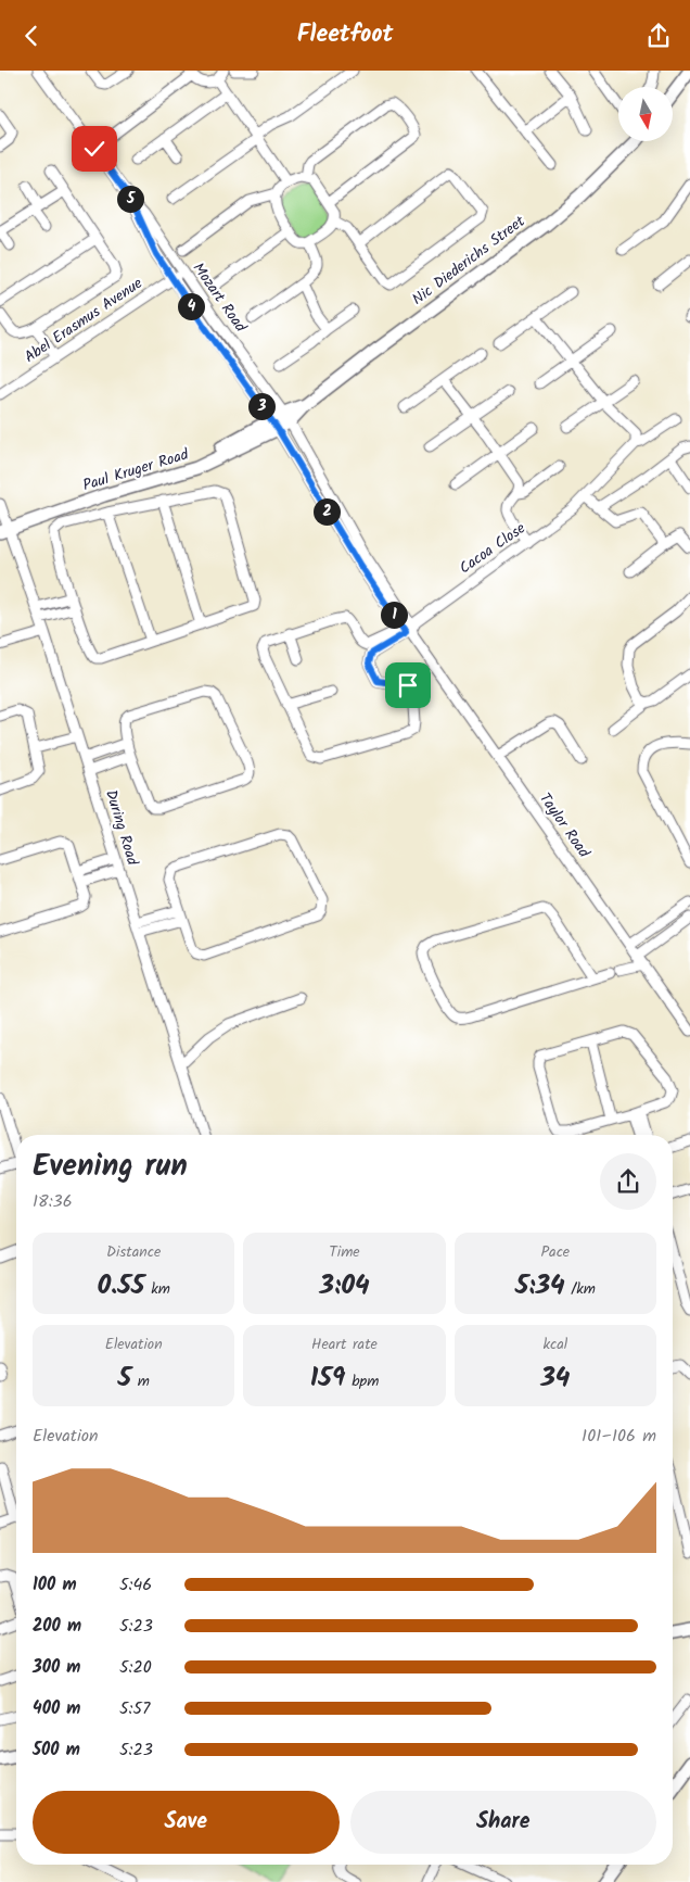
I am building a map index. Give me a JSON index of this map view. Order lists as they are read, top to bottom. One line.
{"streets":{"street":["Nic Diederichs Street","Mozart Road","Abel Erasmus Avenue","Paul Kruger Road","Cacoa Close","Taylor Road","During Road"]},"crossings":[["Nic Diederichs Street","Mozart Road"],["Nic Diederichs Street","Paul Kruger Road"],["Nic Diederichs Street","Taylor Road"],["Mozart Road","Abel Erasmus Avenue"],["Mozart Road","Paul Kruger Road"],["Mozart Road","Taylor Road"],["Paul Kruger Road","Taylor Road"],["Paul Kruger Road","During Road"],["Cacoa Close","Taylor Road"]],"north":"bottom","page":{"header":"Fleetfoot","pins":["5","4","3","2","1"],"heading":["Evening run","18:36"],"stats":[["Distance","0.55 km"],["Time","3:04"],["Pace","5:34 /km"],["Elevation","5 m"],["Heart rate","159 bpm"],["kcal","34"]],"chart":["Elevation","101–106 m"],"list":[{"name":"100 m","note":"5:46"},{"name":"200 m","note":"5:23"},{"name":"300 m","note":"5:20"},{"name":"400 m","note":"5:57"},{"name":"500 m","note":"5:23"}],"buttons":["Save","Share"]}}
